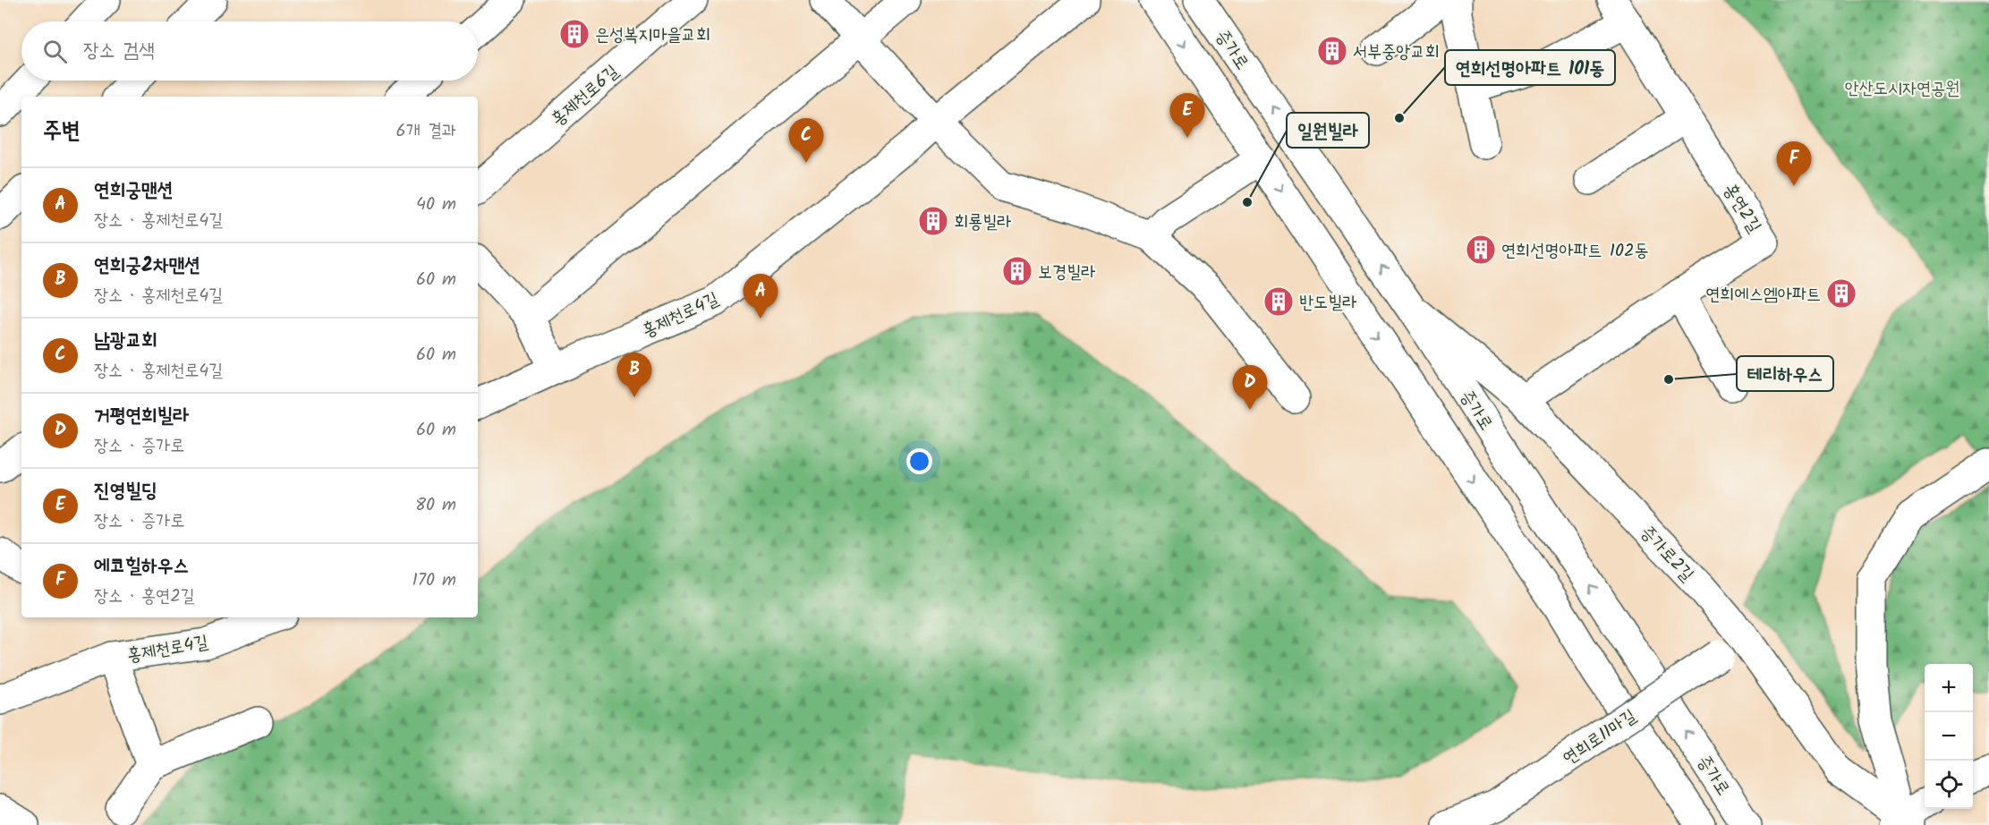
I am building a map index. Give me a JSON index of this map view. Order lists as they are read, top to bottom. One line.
{"streets":{"main road":["증가로","홍제천로6길","홍연2길","홍제천로4길","증가로2길","연희로11마길"]},"crossings":[["증가로","증가로2길"],["홍연2길","증가로2길"],["증가로2길","연희로11마길"]],"parks":["안산도시자연공원"],"places":{"building":["은성복지마을교회","서부중앙교회","회룡빌라","연희선명아파트 102동","보경빌라","연희에스엠아파트","반도빌라"],"other":["연희선명아파트 101동","일원빌라","테리하우스"]},"page":{"search":"장소 검색","pins":["E","C","F","A","B","D"],"heading":["주변","6개 결과"],"list":[{"mark":"A","name":"연희궁맨션","note":"장소 · 홍제천로4길","value":"40 m"},{"mark":"B","name":"연희궁2차맨션","note":"장소 · 홍제천로4길","value":"60 m"},{"mark":"C","name":"남광교회","note":"장소 · 홍제천로4길","value":"60 m"},{"mark":"D","name":"거평연희빌라","note":"장소 · 증가로","value":"60 m"},{"mark":"E","name":"진영빌딩","note":"장소 · 증가로","value":"80 m"},{"mark":"F","name":"에코힐하우스","note":"장소 · 홍연2길","value":"170 m"}],"map_buttons":["+","−"]}}
